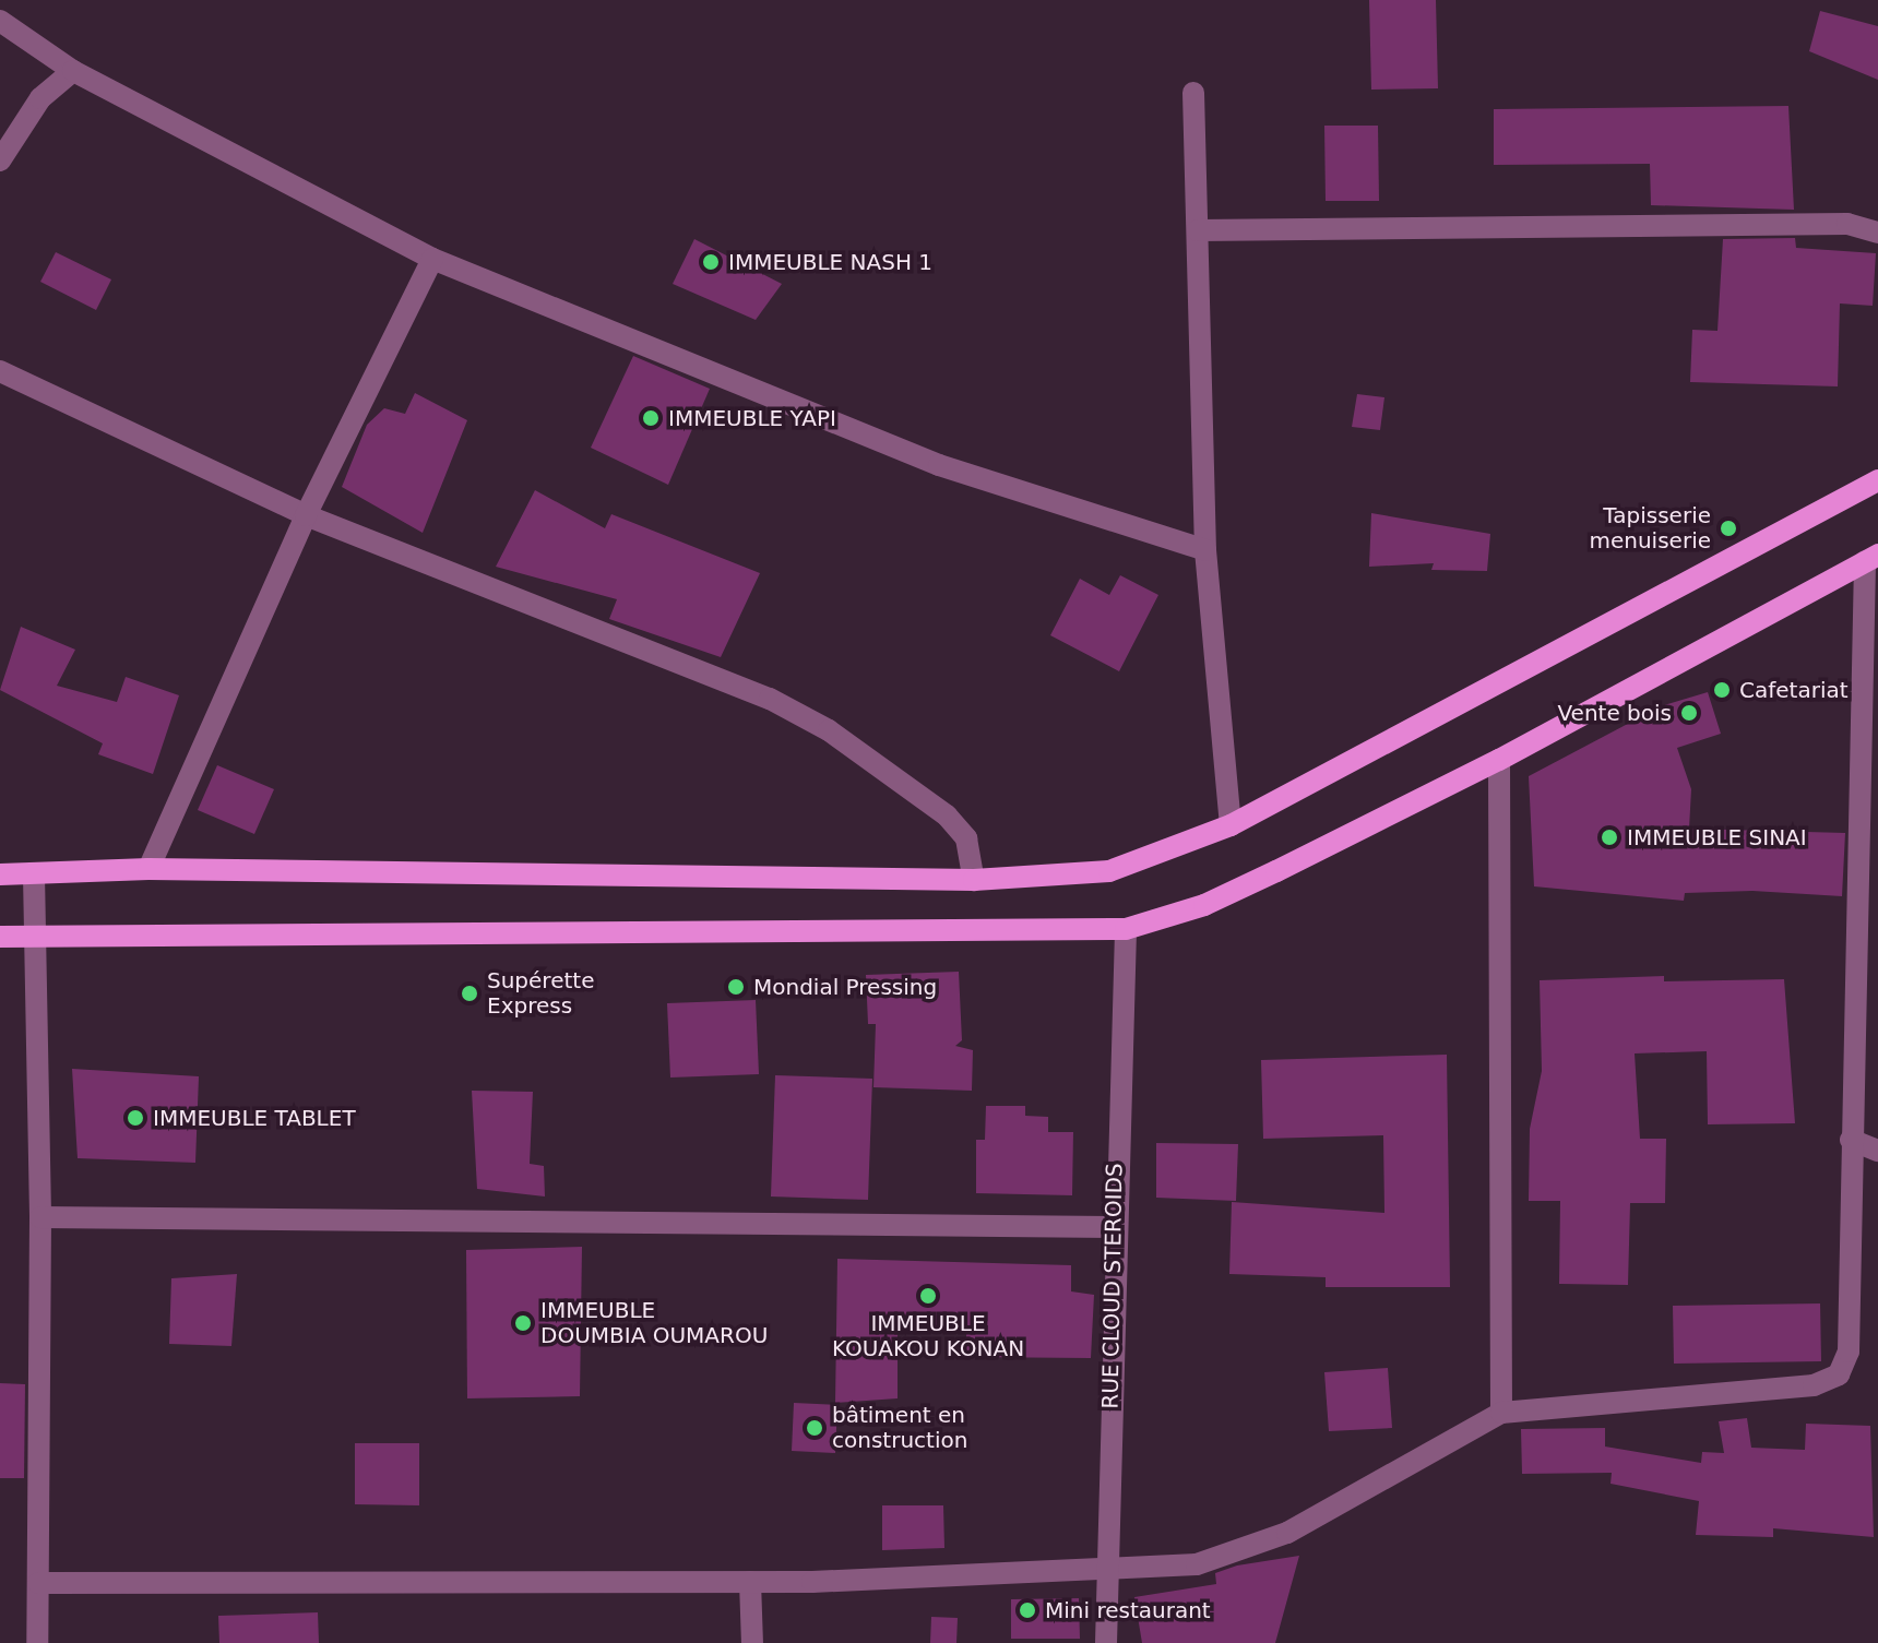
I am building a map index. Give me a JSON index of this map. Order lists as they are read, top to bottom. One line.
{"streets":{"street":["RUE CLOUD STEROIDS"]},"places":["IMMEUBLE NASH 1","IMMEUBLE YAPI","Tapisserie menuiserie","Cafetariat","Vente bois","IMMEUBLE SINAI","Mondial Pressing","Supérette Express","IMMEUBLE TABLET","IMMEUBLE KOUAKOU KONAN","IMMEUBLE DOUMBIA OUMAROU","bâtiment en construction","Mini restaurant"]}
